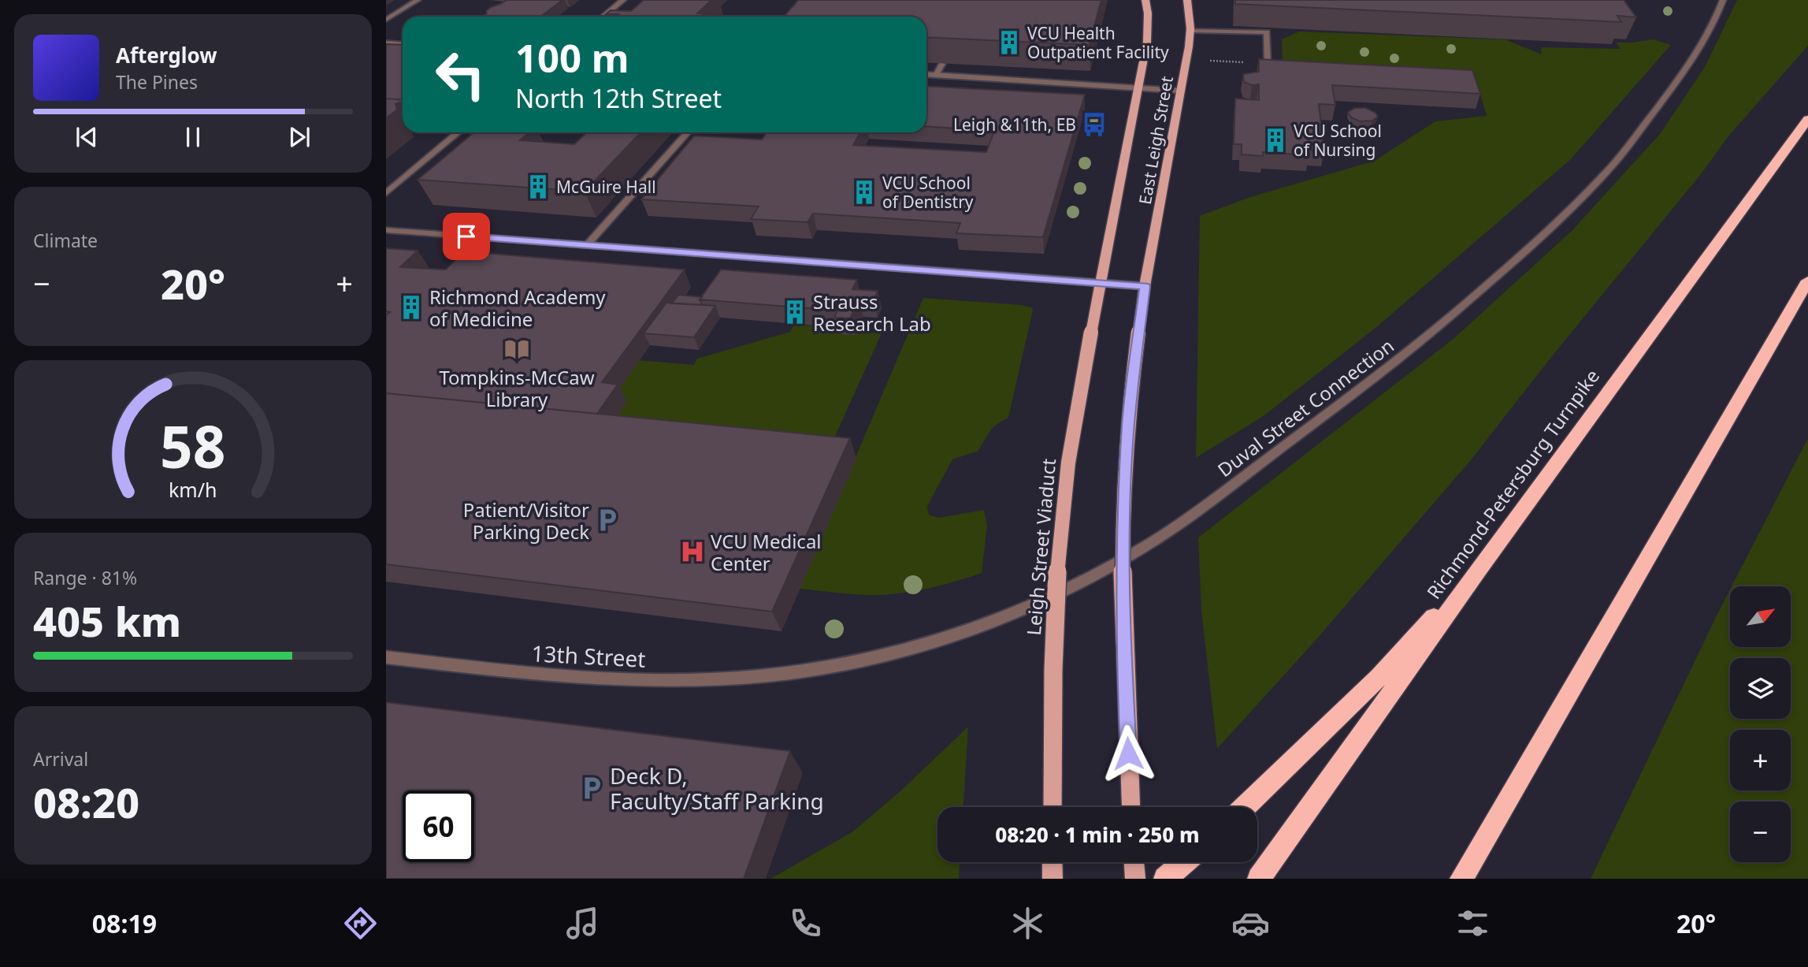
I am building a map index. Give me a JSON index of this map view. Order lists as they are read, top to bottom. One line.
{"streets":{"highway":["Richmond-Petersburg Turnpike"],"main road":["East Leigh Street","Leigh Street Viaduct"],"street":["Duval Street Connection","13th Street"]},"crossings":[["East Leigh Street","Leigh Street Viaduct"],["Duval Street Connection","13th Street"]],"places":{"building":["VCU Health Outpatient Facility","VCU School of Nursing","McGuire Hall","VCU School of Dentistry","Richmond Academy of Medicine","Strauss Research Lab"],"bus stop":["Leigh &11th, EB"],"library":["Tompkins-McCaw Library"],"parking":["Patient/Visitor Parking Deck","Deck D, Faculty/Staff Parking"],"hospital":["VCU Medical Center"]},"north":"top right","page":{"turn":["100 m","North 12th Street"],"song":["Afterglow","The Pines"],"tile":["Climate",["Range · 81%","405 km"],["Arrival","08:20"]],"heat":["−","20°","+"],"map_buttons":["+","−"],"limit":"60","trip":"08:20 · 1 min · 250 m","tabs":["08:19","20°"],"gauge":["58","km/h"]}}
